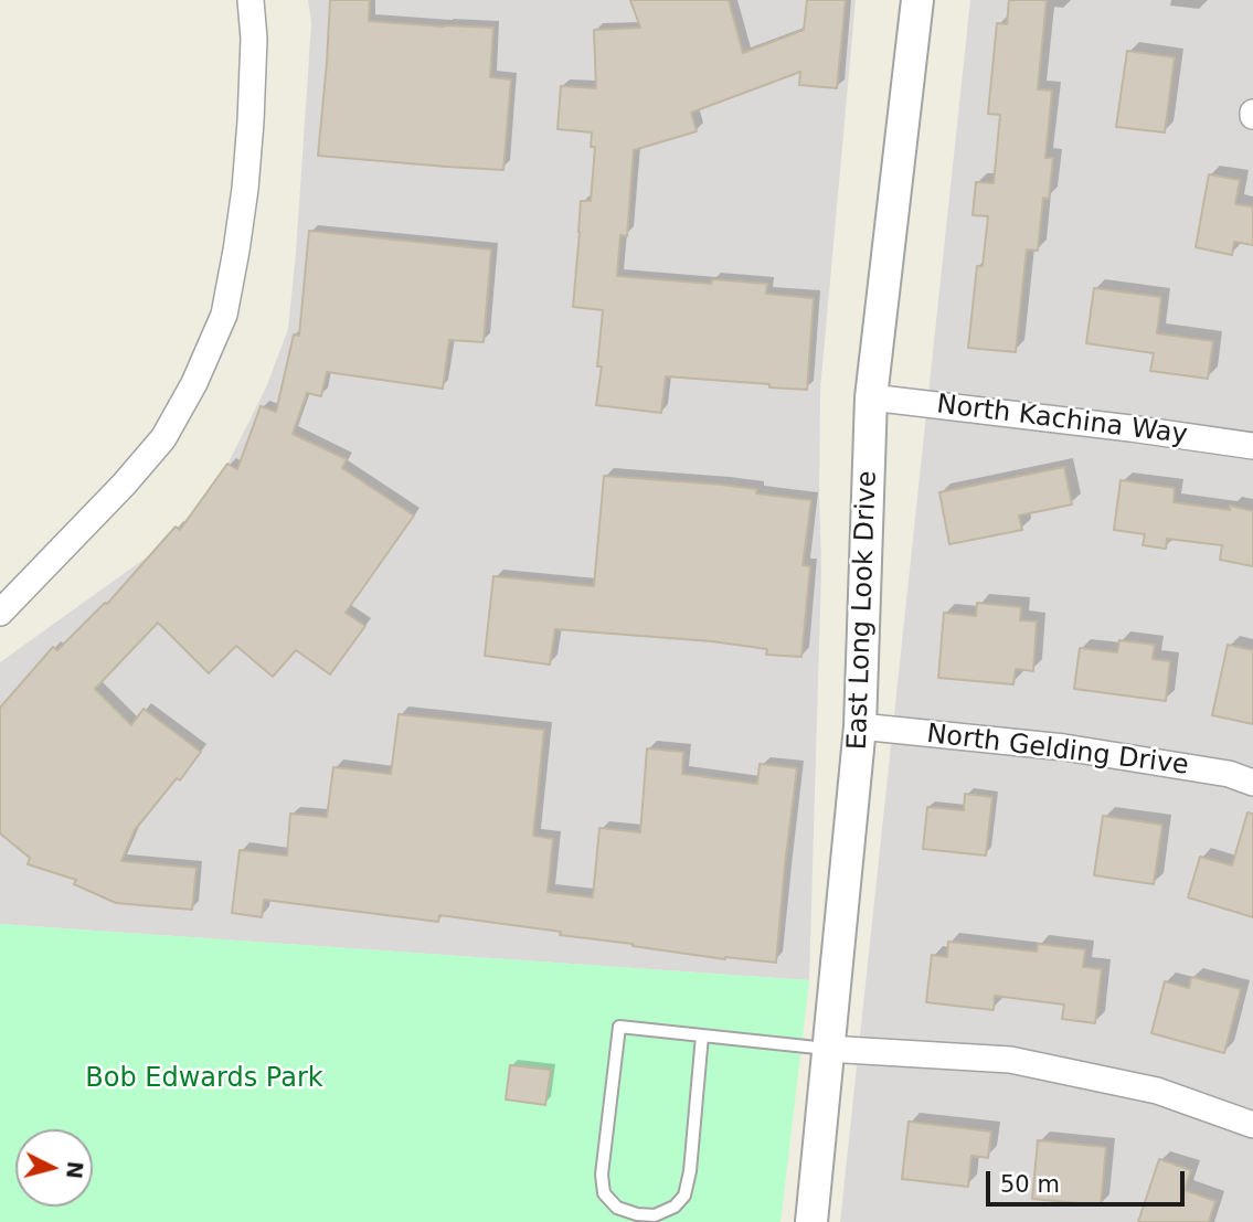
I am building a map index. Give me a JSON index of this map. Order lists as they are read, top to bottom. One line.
{"streets":{"street":["North Kachina Way","East Long Look Drive","North Gelding Drive"]},"crossings":[["North Kachina Way","East Long Look Drive"],["East Long Look Drive","North Gelding Drive"]],"parks":["Bob Edwards Park"],"scale_bar":"50 m","north":"right"}
